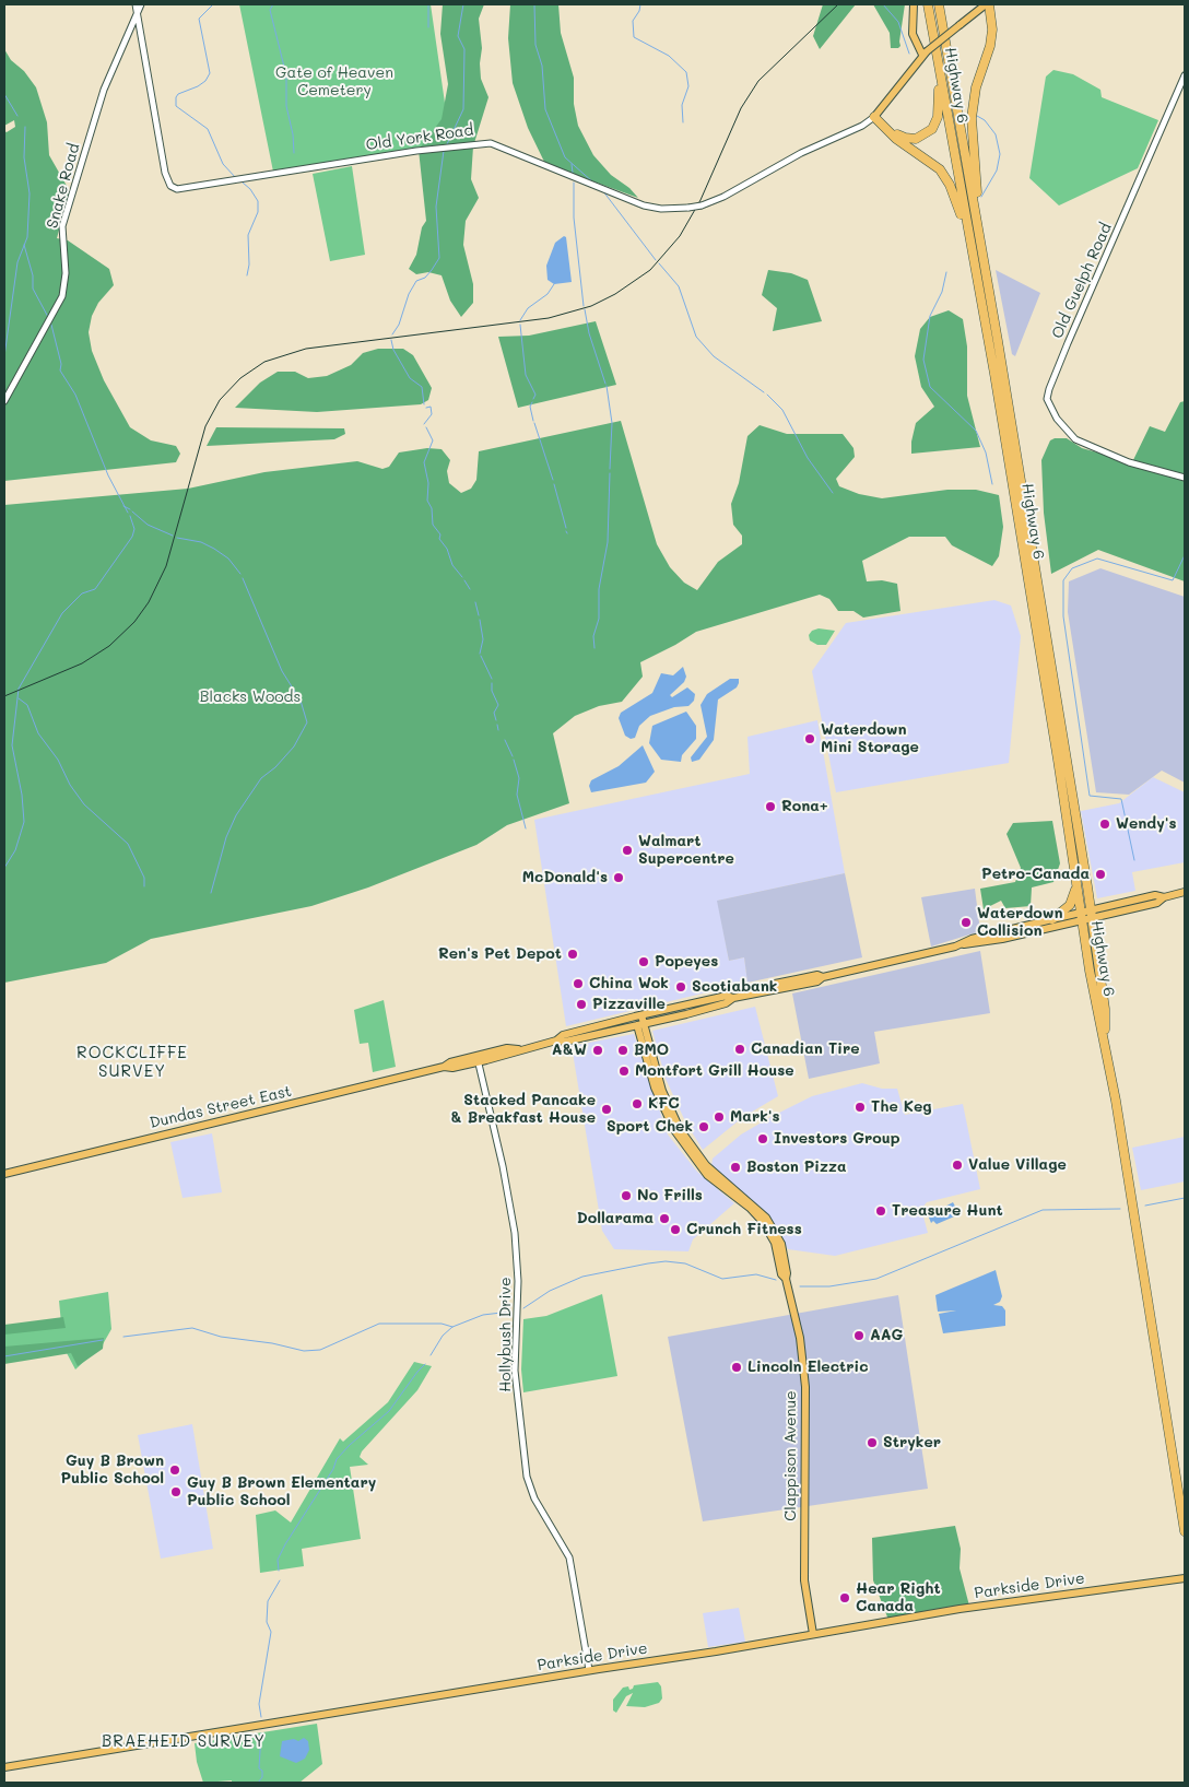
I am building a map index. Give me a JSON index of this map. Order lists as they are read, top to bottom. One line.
{"streets":{"highway":["Highway 6"],"main road":["Old York Road","Dundas Street East","Clappison Avenue","Parkside Drive"],"street":["Snake Road","Old Guelph Road","Hollybush Drive"]},"crossings":[["Highway 6","Dundas Street East"],["Old York Road","Snake Road"],["Dundas Street East","Hollybush Drive"],["Dundas Street East","Clappison Avenue"],["Hollybush Drive","Parkside Drive"],["Clappison Avenue","Parkside Drive"]],"districts":["ROCKCLIFFE SURVEY","BRAEHEID SURVEY"],"parks":["Gate of Heaven Cemetery","Blacks Woods"],"places":["Waterdown Mini Storage","Rona+","Wendy's","Walmart Supercentre","Petro-Canada","McDonald's","Waterdown Collision","Ren's Pet Depot","Popeyes","China Wok","Scotiabank","Pizzaville","Canadian Tire","A&W","BMO","Montfort Grill House","KFC","The Keg","Stacked Pancake & Breakfast House","Mark's","Sport Chek","Investors Group","Value Village","Boston Pizza","No Frills","Treasure Hunt","Dollarama","Crunch Fitness","AAG","Lincoln Electric","Stryker","Guy B Brown Public School","Guy B Brown Elementary Public School","Hear Right Canada"]}
